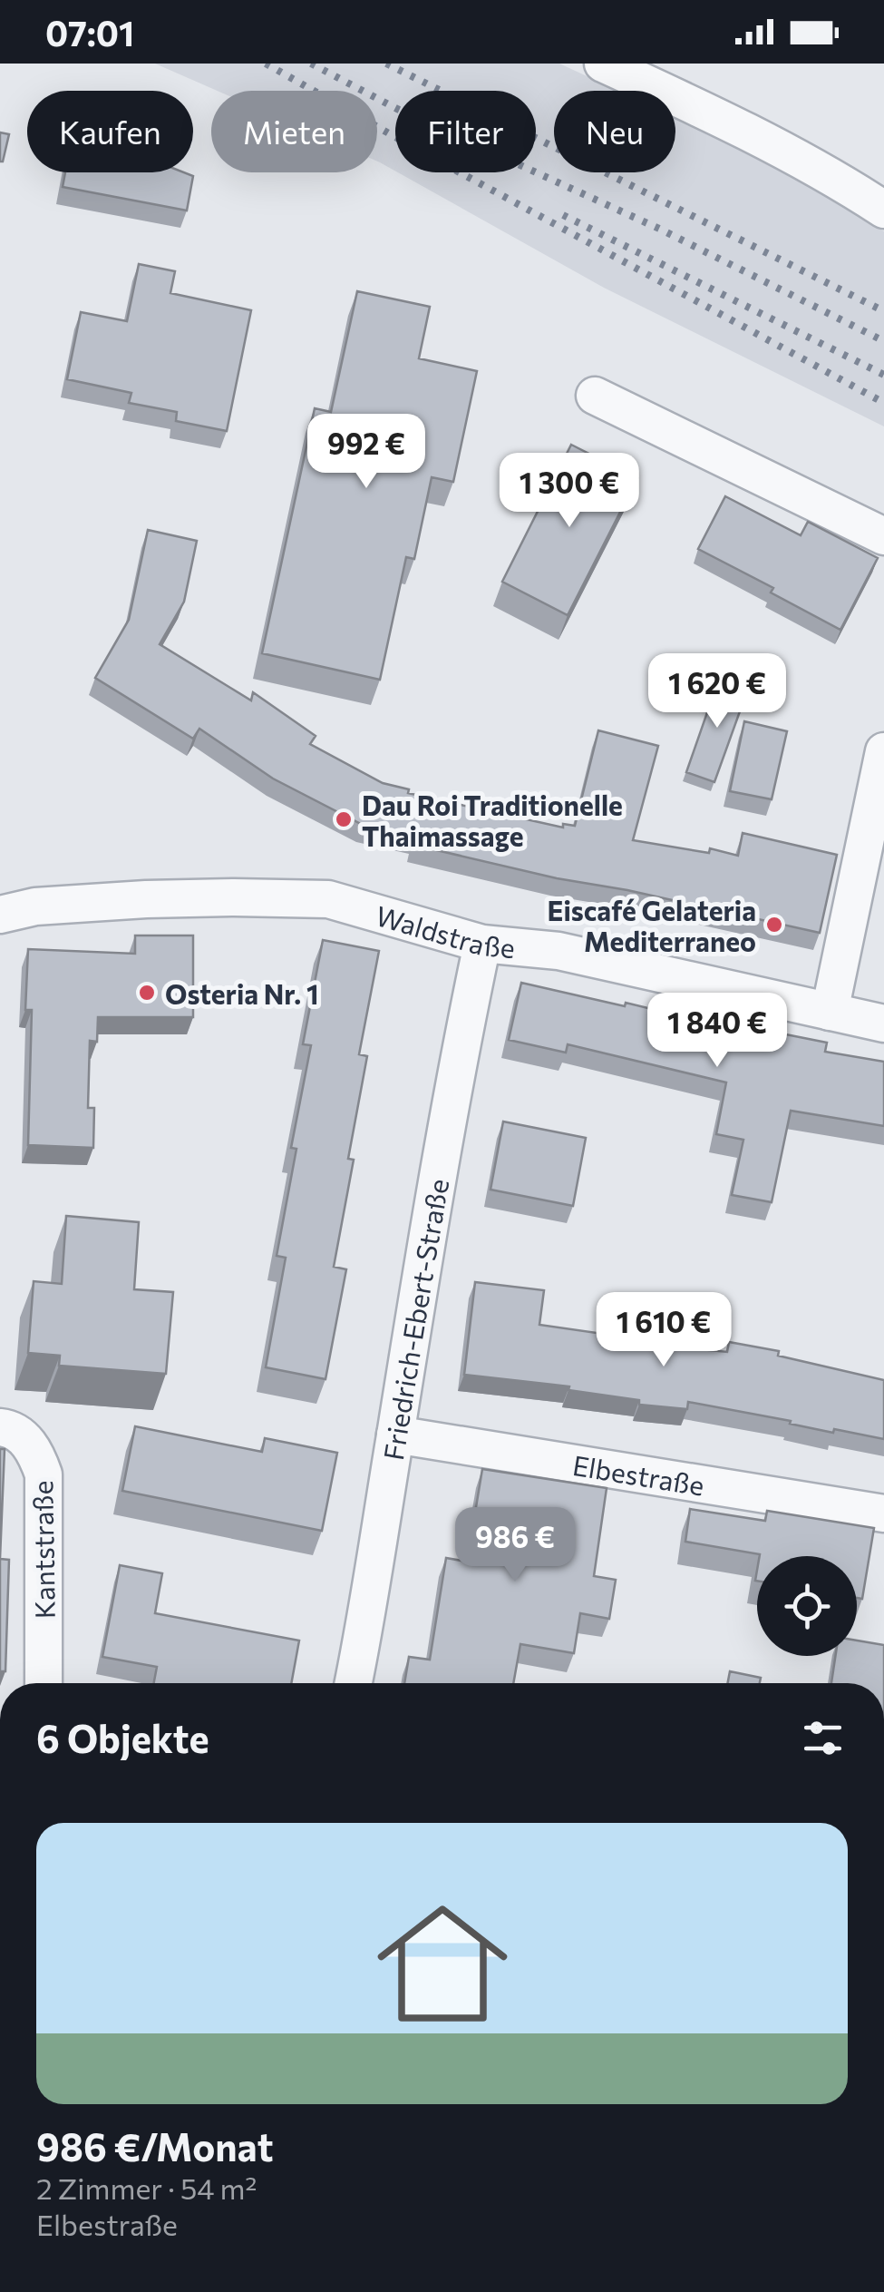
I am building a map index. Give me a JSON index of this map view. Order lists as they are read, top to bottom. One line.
{"streets":{"street":["Waldstraße","Friedrich-Ebert-Straße","Elbestraße","Kantstraße"]},"crossings":[["Waldstraße","Friedrich-Ebert-Straße"],["Friedrich-Ebert-Straße","Elbestraße"]],"places":["Dau Roi Traditionelle Thaimassage","Eiscafé Gelateria Mediterraneo","Osteria Nr. 1"],"page":{"status":"07:01","chip":["Kaufen","Mieten","Filter","Neu"],"price":["992 €","1 300 €","1 620 €","1 840 €","1 610 €","986 €"],"heading":"6 Objekte","list":[{"name":"986 €/Monat","note":"2 Zimmer · 54 m² · Elbestraße"}]}}
